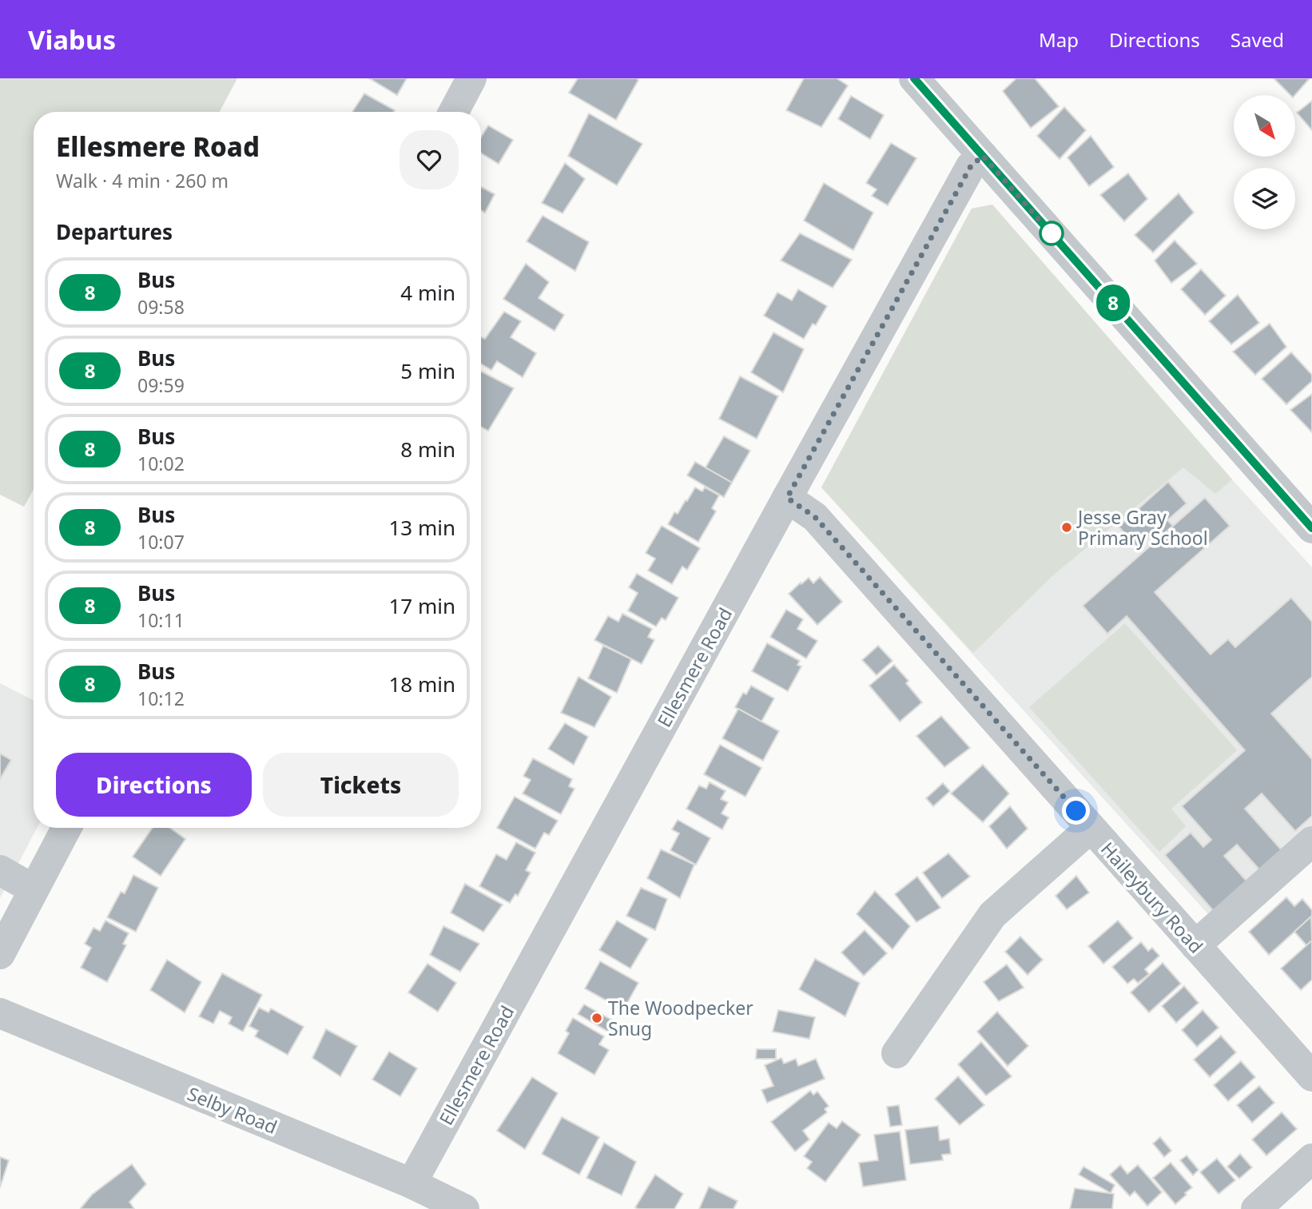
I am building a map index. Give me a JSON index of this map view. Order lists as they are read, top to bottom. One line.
{"streets":{"street":["Ellesmere Road","Haileybury Road","Selby Road"]},"crossings":[["Ellesmere Road","Haileybury Road"],["Ellesmere Road","Selby Road"]],"places":["Jesse Gray Primary School","The Woodpecker Snug"],"lines":["bus line 8"],"north":"bottom right","page":{"header":"Viabus","nav":["Map","Directions","Saved"],"on_map":"8","heading":[["Ellesmere Road","Walk · 4 min · 260 m"],"Departures"],"list":[{"mark":"8","name":"Bus","note":"09:58","value":"4 min"},{"mark":"8","name":"Bus","note":"09:59","value":"5 min"},{"mark":"8","name":"Bus","note":"10:02","value":"8 min"},{"mark":"8","name":"Bus","note":"10:07","value":"13 min"},{"mark":"8","name":"Bus","note":"10:11","value":"17 min"},{"mark":"8","name":"Bus","note":"10:12","value":"18 min"}],"buttons":["Directions","Tickets"]}}
